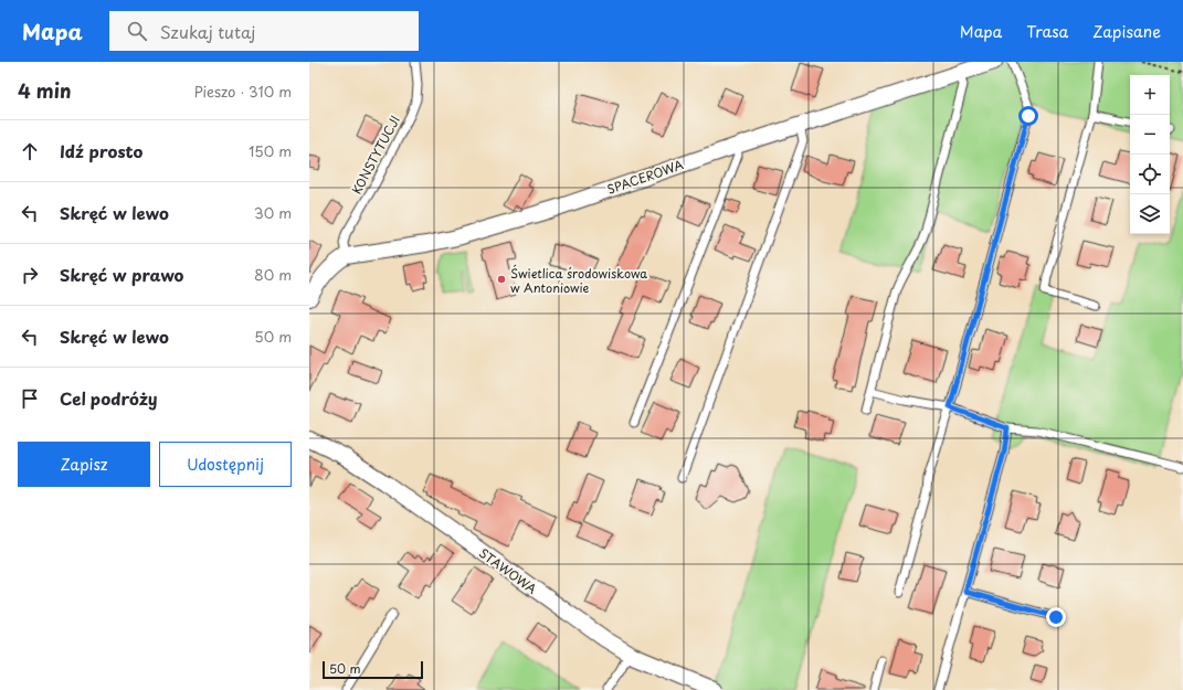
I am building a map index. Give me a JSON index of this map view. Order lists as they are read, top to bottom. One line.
{"streets":{"street":["SPACEROWA","STAWOWA"],"lane":["KONSTYTUCJI"]},"crossings":[["KONSTYTUCJI","SPACEROWA"]],"places":["Świetlica środowiskowa w Antoniowie"],"scale_bar":"50 m","page":{"header":"Mapa","search":"Szukaj tutaj","nav":["Mapa","Trasa","Zapisane"],"heading":["4 min","Pieszo · 310 m"],"map_buttons":["+","−"],"list":[["Idź prosto","150 m"],["Skręć w lewo","30 m"],["Skręć w prawo","80 m"],["Skręć w lewo","50 m"],"Cel podróży"],"buttons":["Zapisz","Udostępnij"],"scale":"50 m"}}
